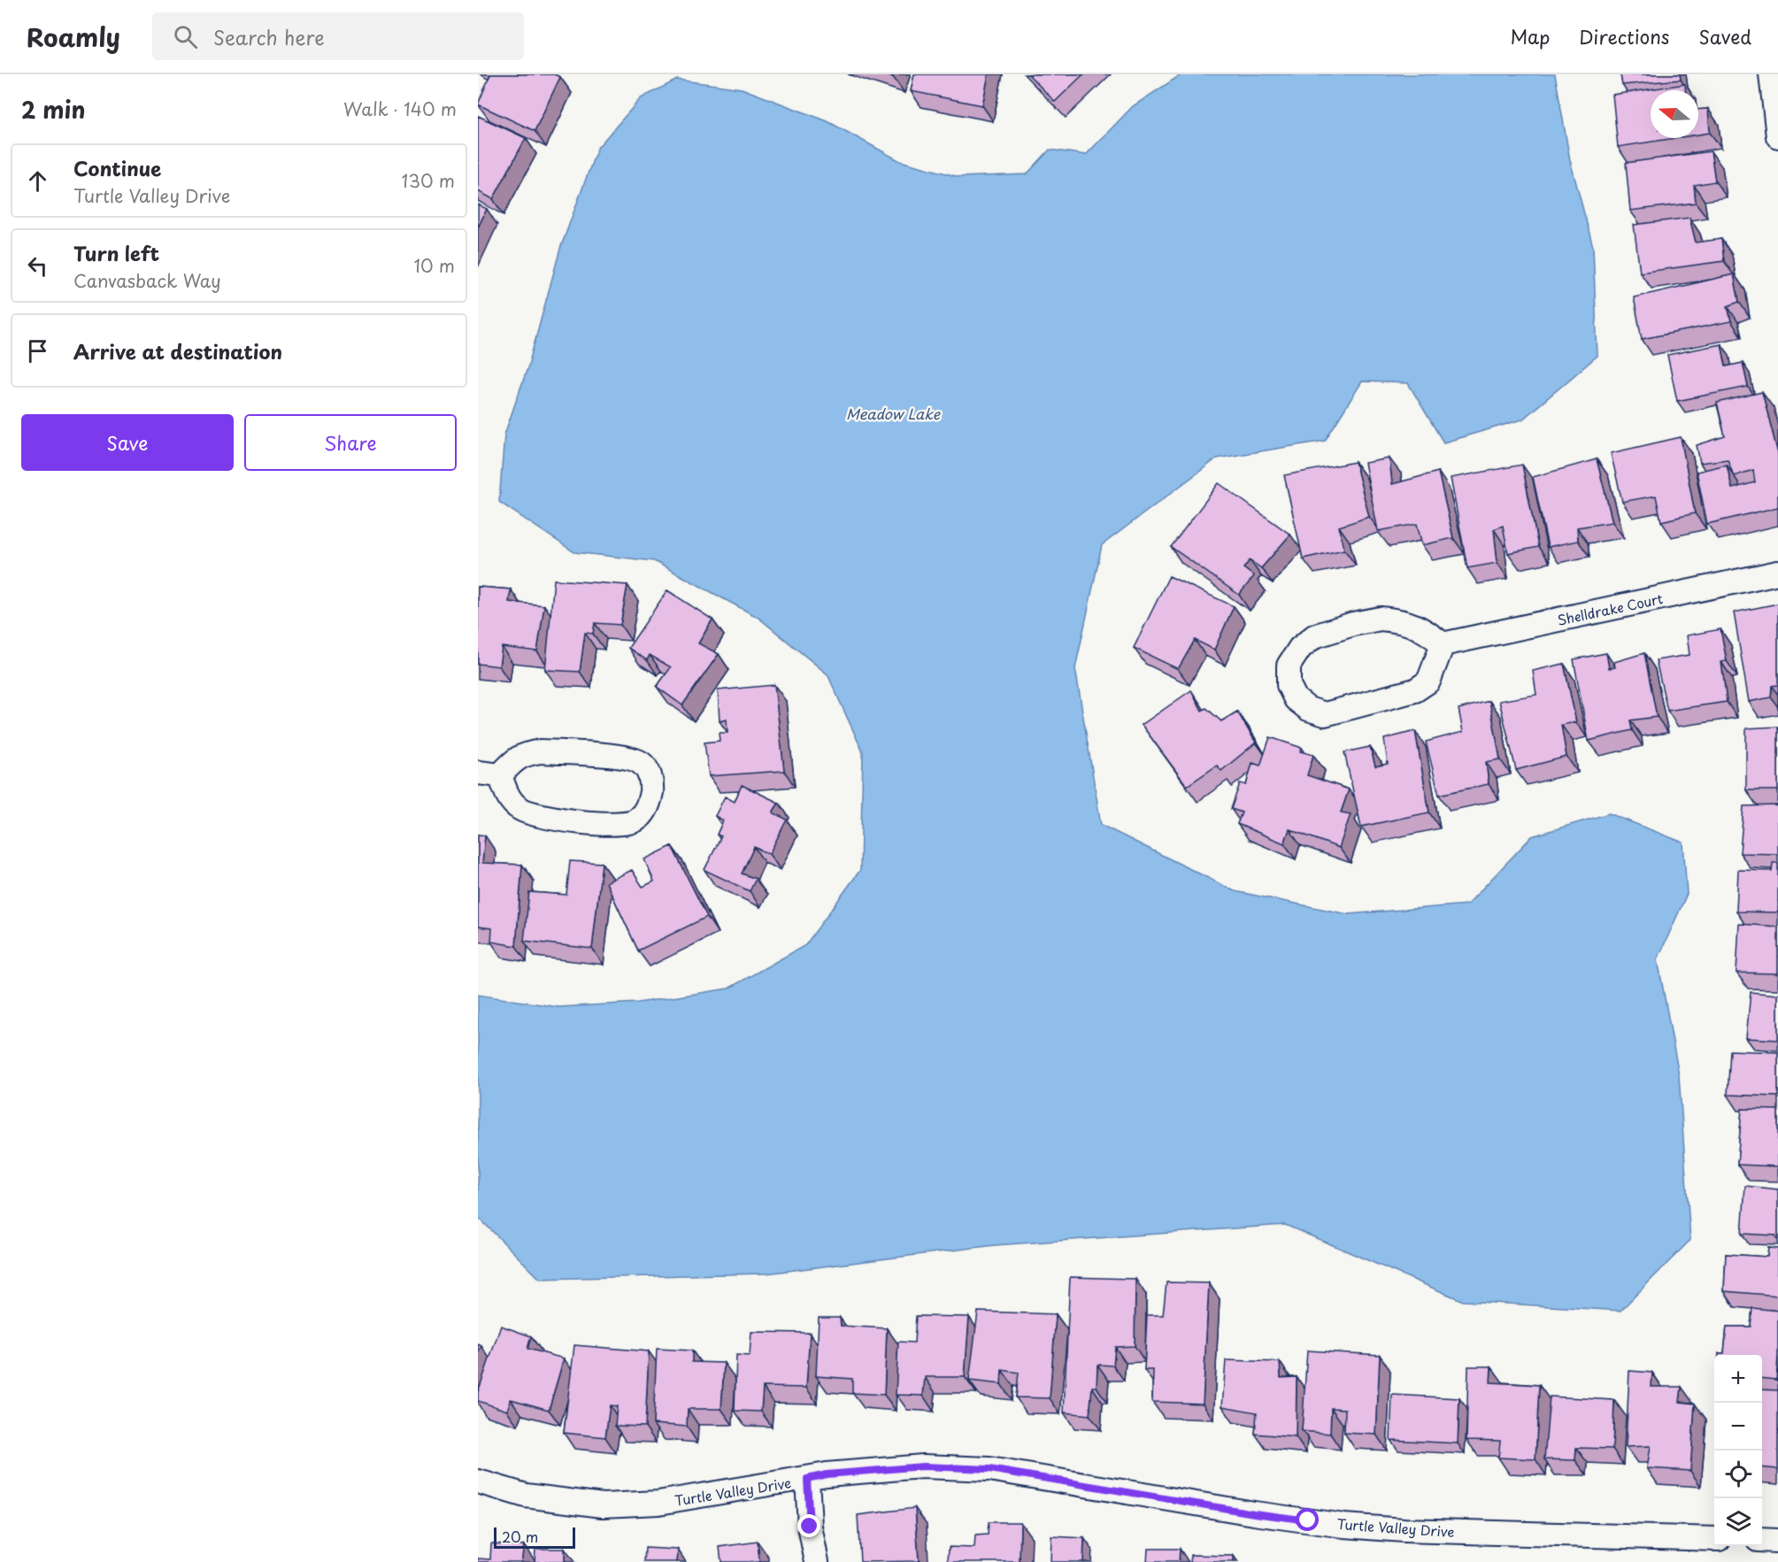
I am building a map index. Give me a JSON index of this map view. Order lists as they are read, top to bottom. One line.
{"streets":{"street":["Shelldrake Court","Turtle Valley Drive"]},"water":["Meadow Lake"],"scale_bar":"20 m","north":"left","page":{"header":"Roamly","search":"Search here","nav":["Map","Directions","Saved"],"heading":["2 min","Walk · 140 m"],"list":[["Continue","Turtle Valley Drive","130 m"],["Turn left","Canvasback Way","10 m"],"Arrive at destination"],"buttons":["Save","Share"],"map_buttons":["+","−"],"scale":"20 m"}}
